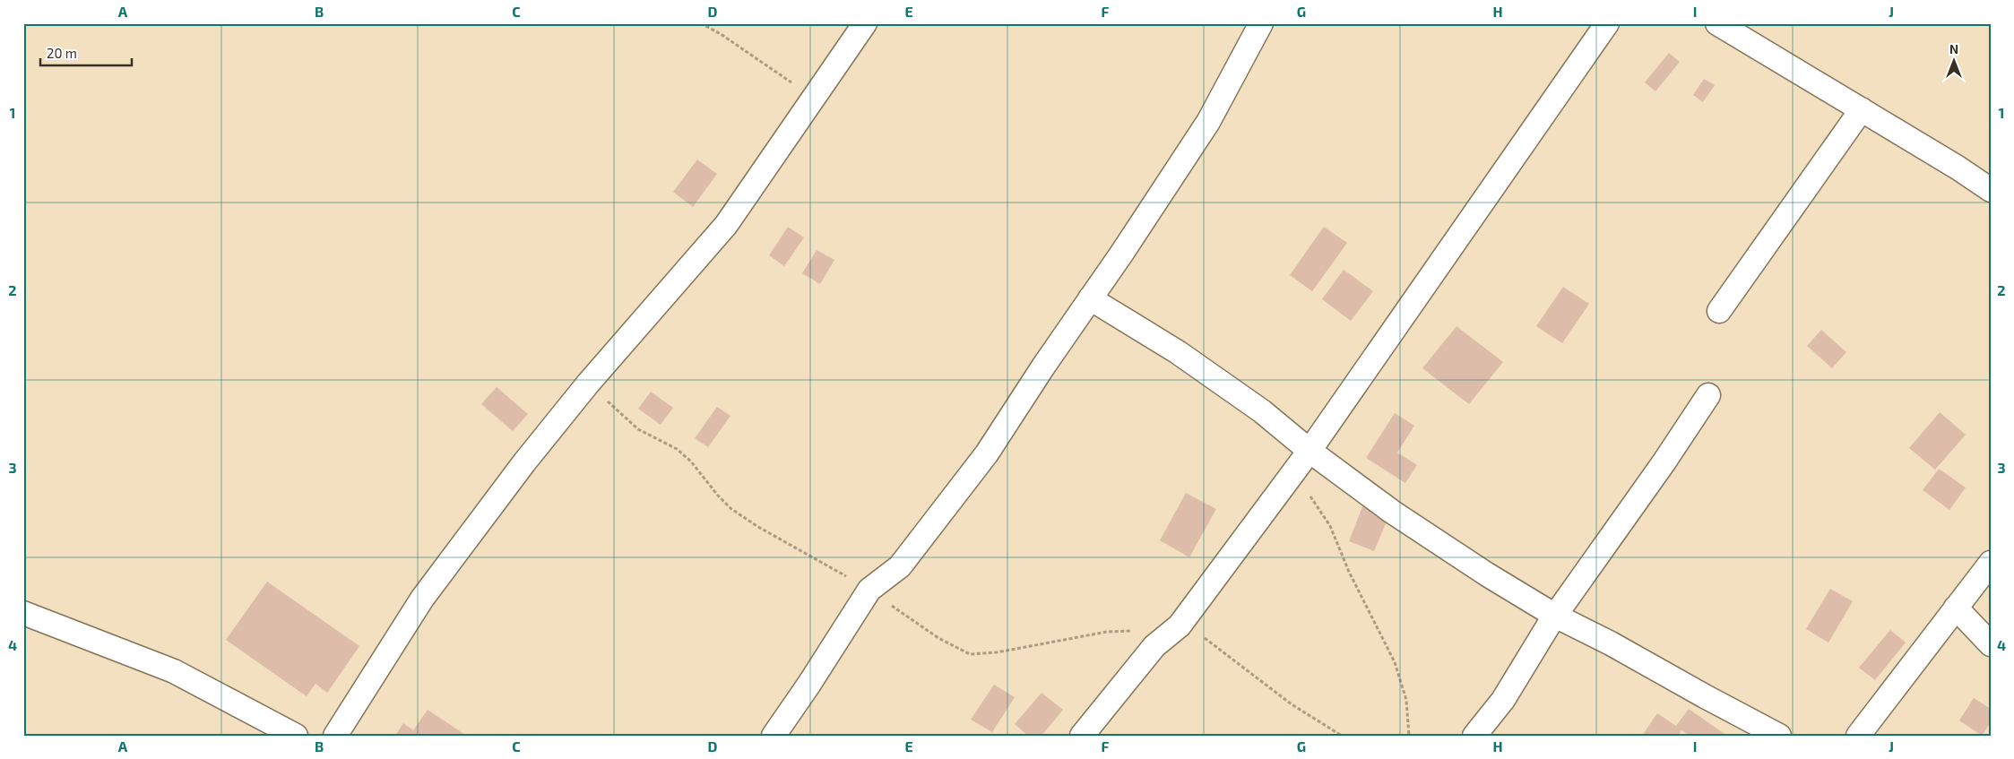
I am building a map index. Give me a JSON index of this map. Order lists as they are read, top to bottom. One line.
{"scale_bar":"20 m","north":"top","grid":{"columns":["A","B","C","D","E","F","G","H","I","J"],"rows":["1","2","3","4"]}}
